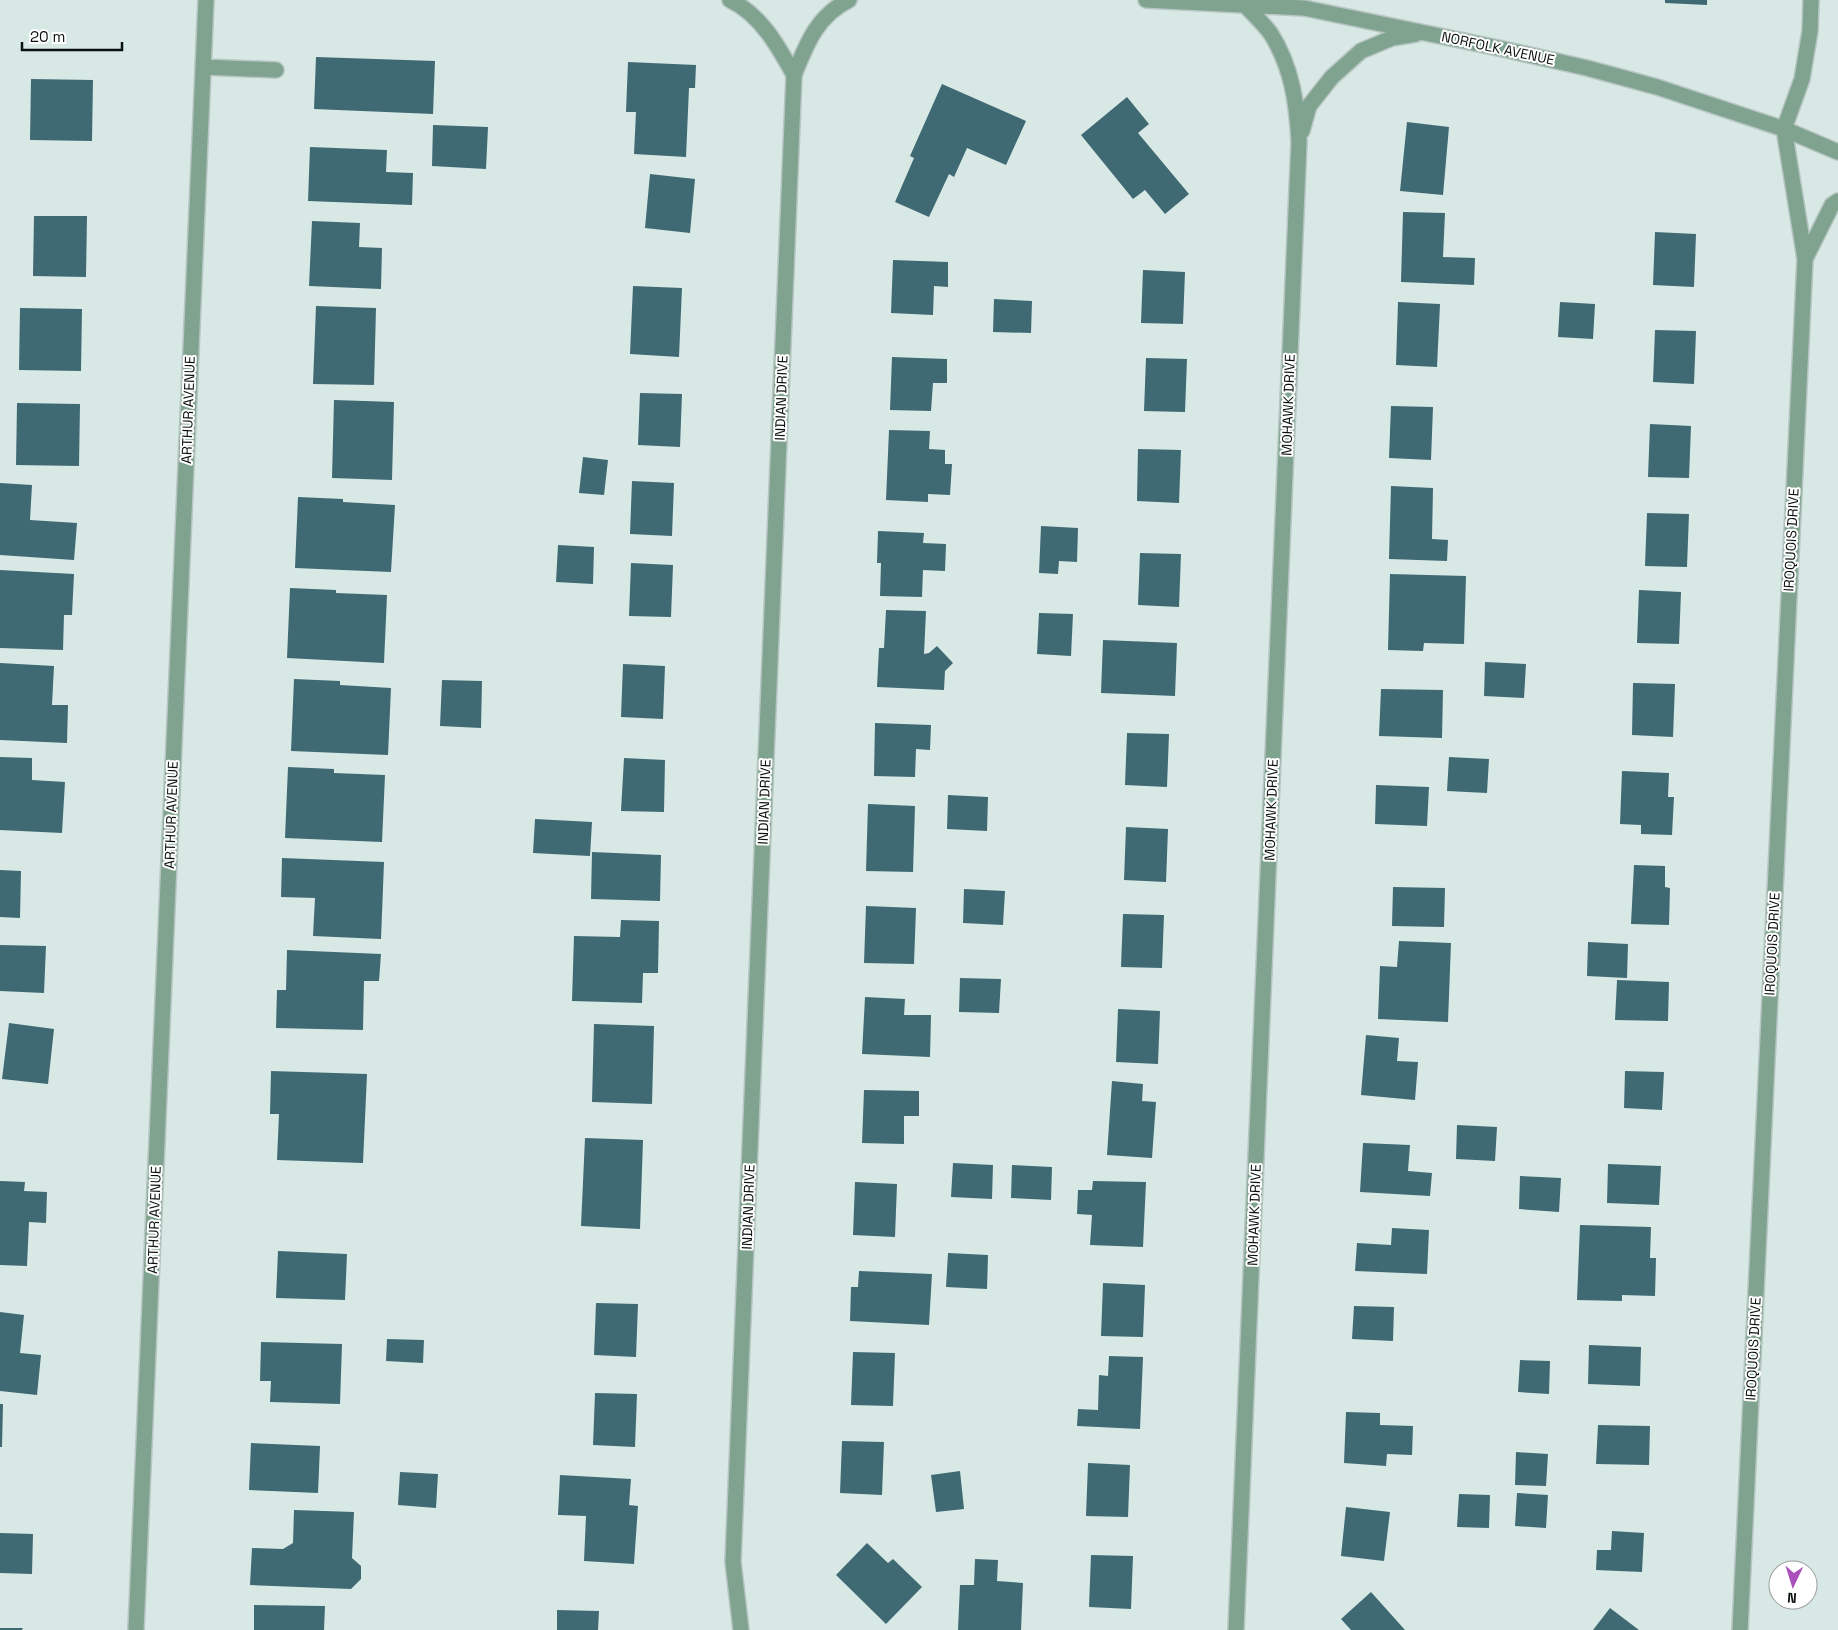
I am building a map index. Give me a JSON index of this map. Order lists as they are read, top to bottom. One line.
{"streets":{"street":["NORFOLK AVENUE","INDIAN DRIVE","MOHAWK DRIVE","ARTHUR AVENUE","IROQUOIS DRIVE"]},"crossings":[["NORFOLK AVENUE","MOHAWK DRIVE"],["NORFOLK AVENUE","IROQUOIS DRIVE"]],"scale_bar":"20 m","north":"bottom"}
